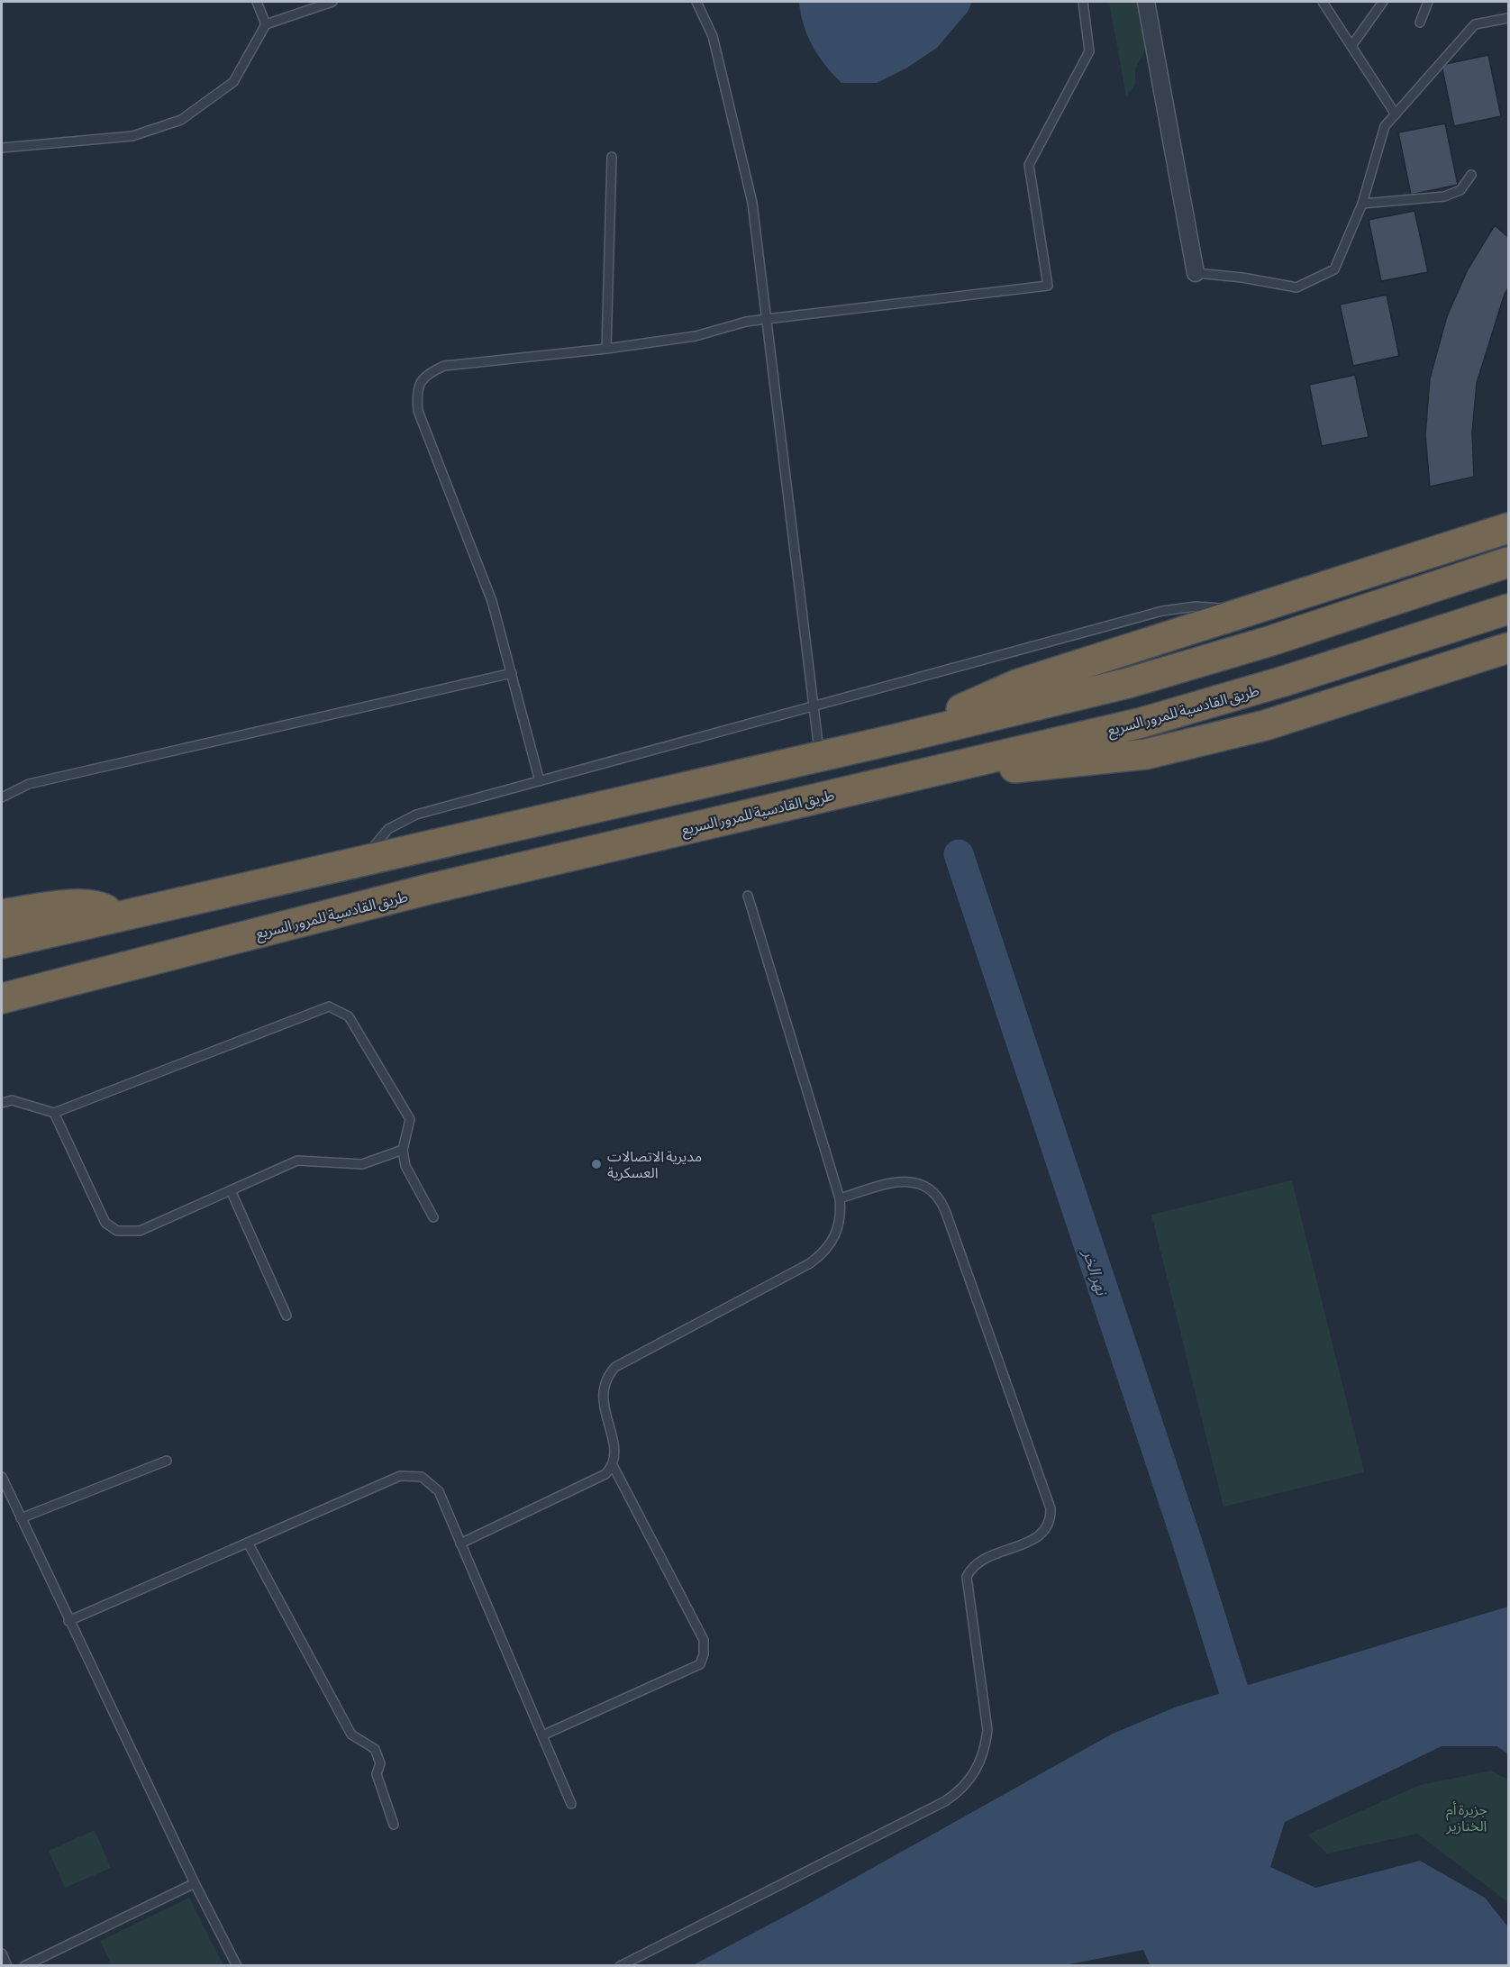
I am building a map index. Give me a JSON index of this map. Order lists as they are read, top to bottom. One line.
{"streets":{"highway":["طريق القادسية للمرور السريع"]},"water":["نهر الخر"],"parks":["جزيرة أم الخنازير"],"places":["مديرية الاتصالات العسكرية"]}
